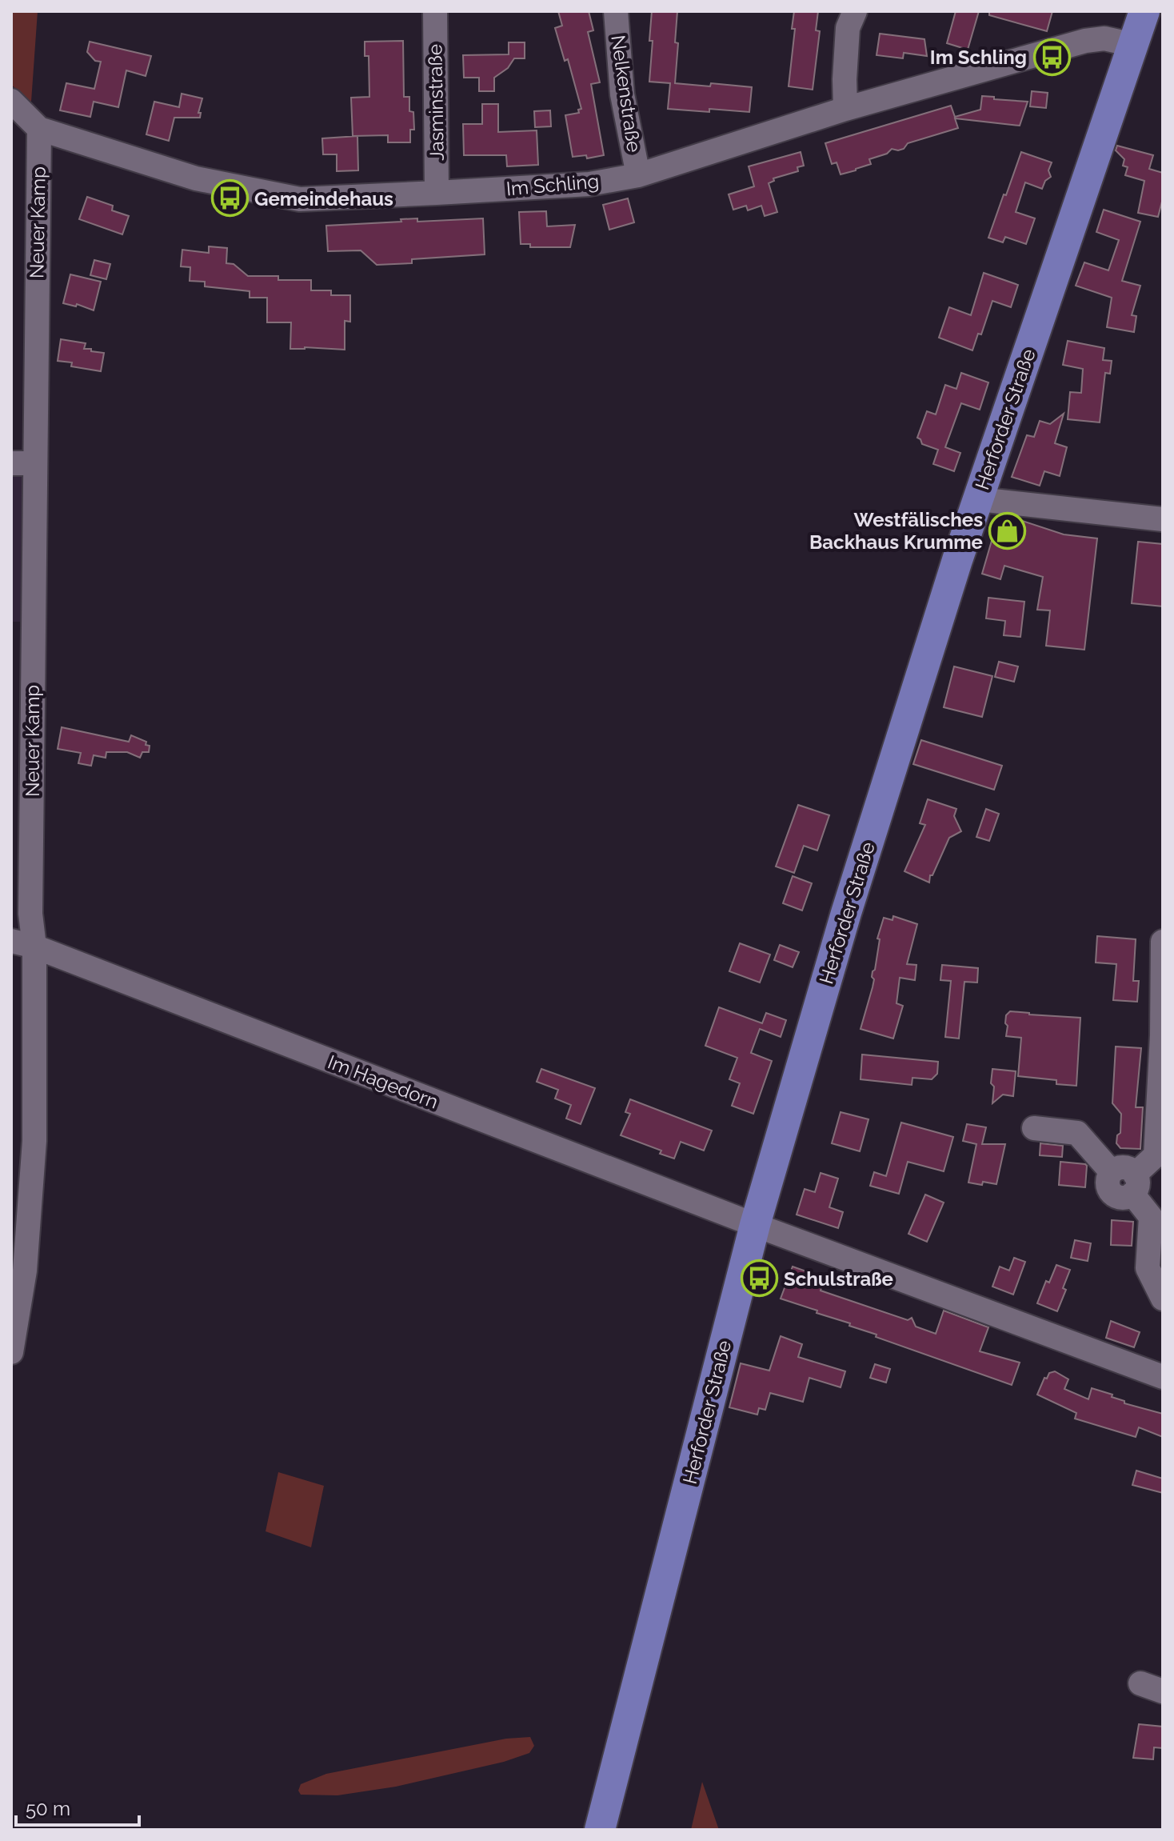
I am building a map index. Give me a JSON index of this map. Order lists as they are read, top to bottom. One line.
{"streets":{"main road":["Herforder Straße"],"street":["Nelkenstraße","Jasminstraße","Im Schling","Neuer Kamp","Im Hagedorn"]},"crossings":[["Nelkenstraße","Im Schling"],["Jasminstraße","Im Schling"],["Im Schling","Neuer Kamp"],["Im Schling","Herforder Straße"],["Neuer Kamp","Im Hagedorn"],["Herforder Straße","Im Hagedorn"]],"places":{"bus stop":["Im Schling","Gemeindehaus","Schulstraße"],"shop":["Westfälisches Backhaus Krumme"]},"scale_bar":"50 m"}
